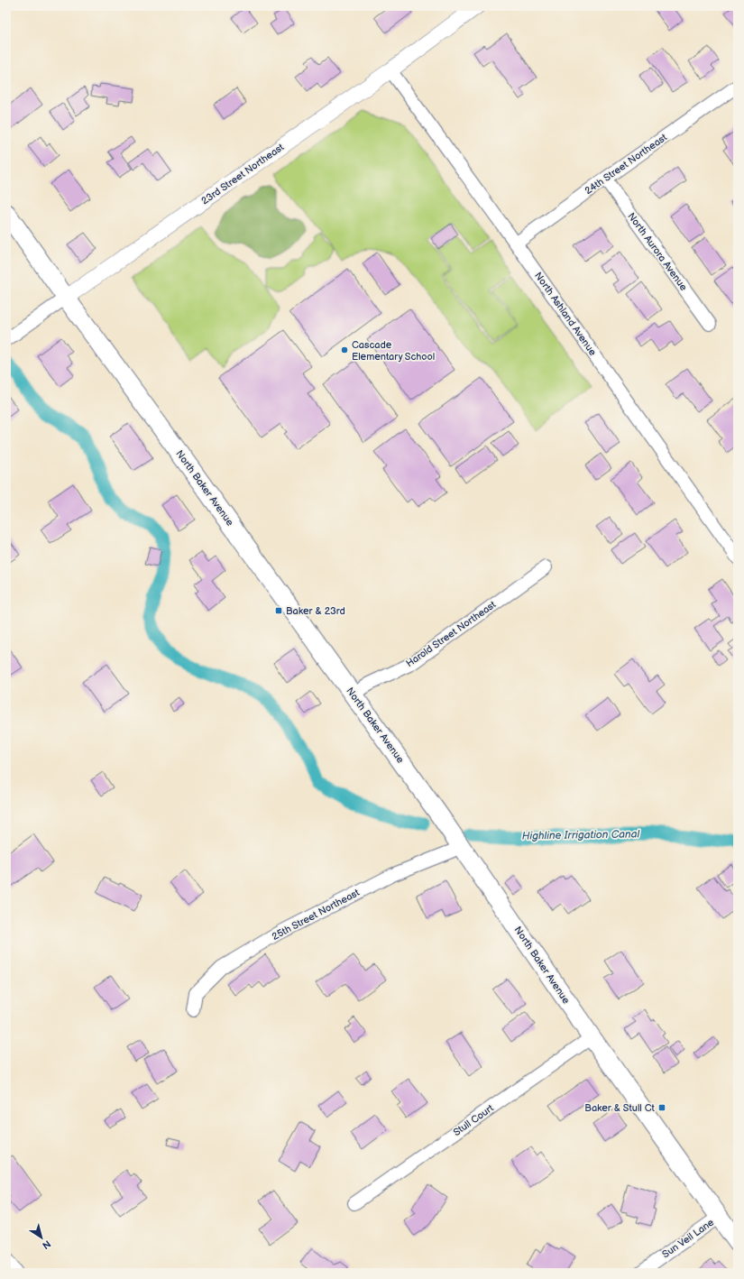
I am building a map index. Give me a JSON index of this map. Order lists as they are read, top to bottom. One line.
{"streets":{"main road":["North Baker Avenue"],"street":["24th Street Northeast","23rd Street Northeast","North Aurora Avenue","North Ashland Avenue","Harold Street Northeast","25th Street Northeast","Stull Court","Sun Veil Lane"]},"crossings":[["24th Street Northeast","North Aurora Avenue"],["24th Street Northeast","North Ashland Avenue"],["23rd Street Northeast","North Ashland Avenue"],["23rd Street Northeast","North Baker Avenue"],["North Baker Avenue","Harold Street Northeast"],["North Baker Avenue","25th Street Northeast"],["North Baker Avenue","Stull Court"],["North Baker Avenue","Sun Veil Lane"]],"water":["Highline Irrigation Canal"],"places":{"other":["Cascade Elementary School"],"transit":["Baker & 23rd","Baker & Stull Ct"]},"north":"bottom right"}
